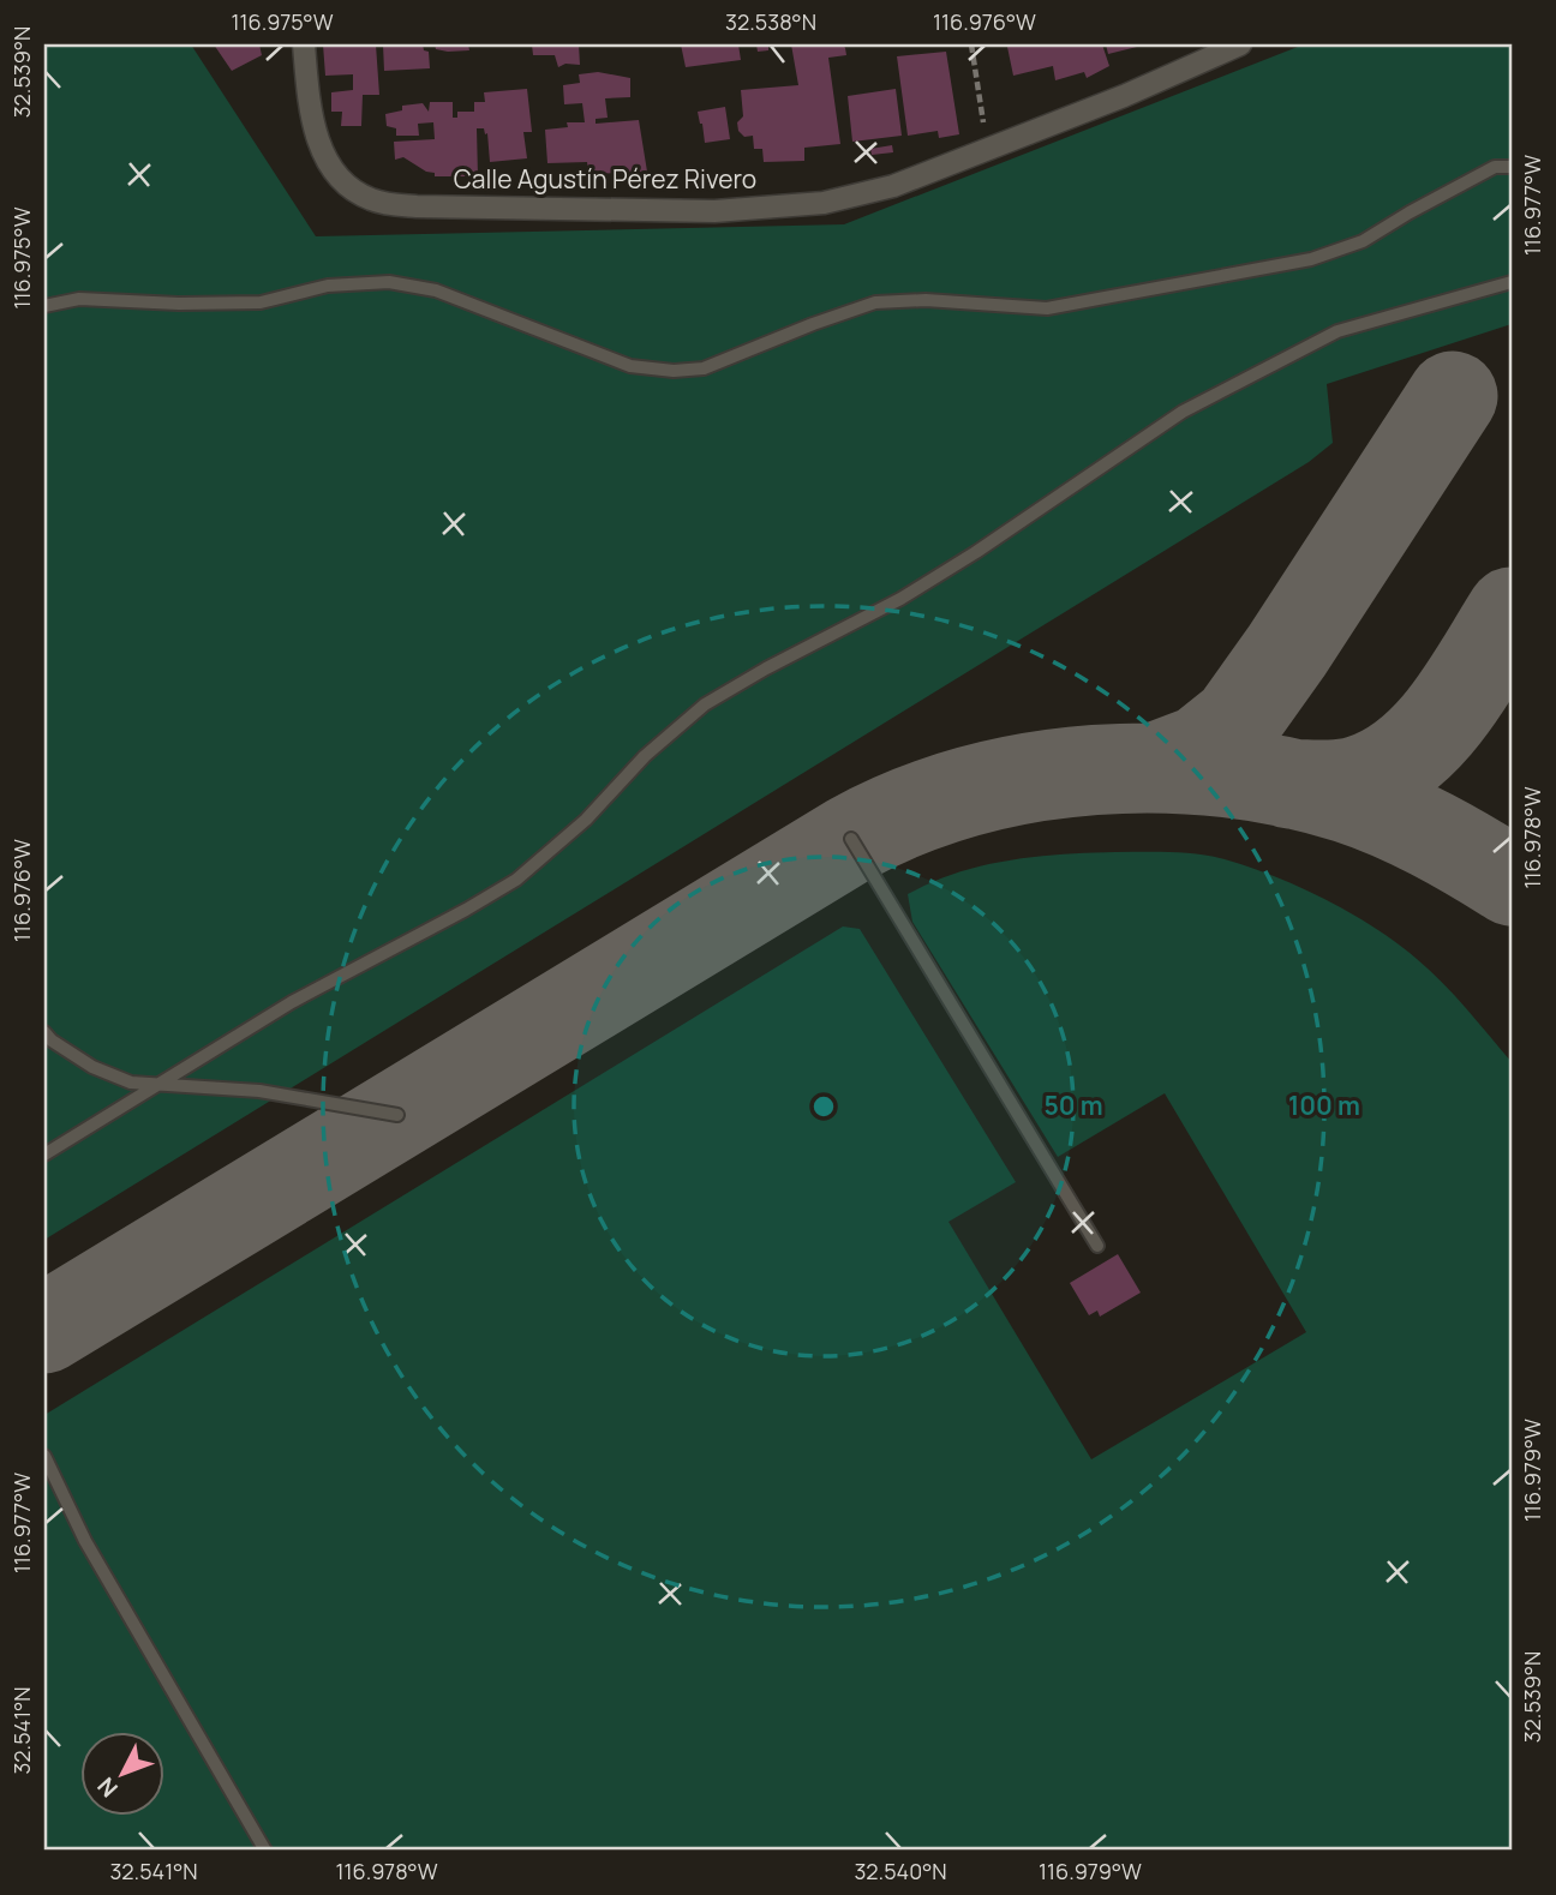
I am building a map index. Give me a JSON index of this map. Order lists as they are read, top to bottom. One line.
{"streets":{"street":["Calle Agustín Pérez Rivero"]},"north":"bottom left","coordinates":["116.975°W","32.538°N","116.976°W","32.539°N","116.977°W","116.978°W","116.979°W","32.541°N","32.540°N"],"rings":["50 m","100 m"]}
